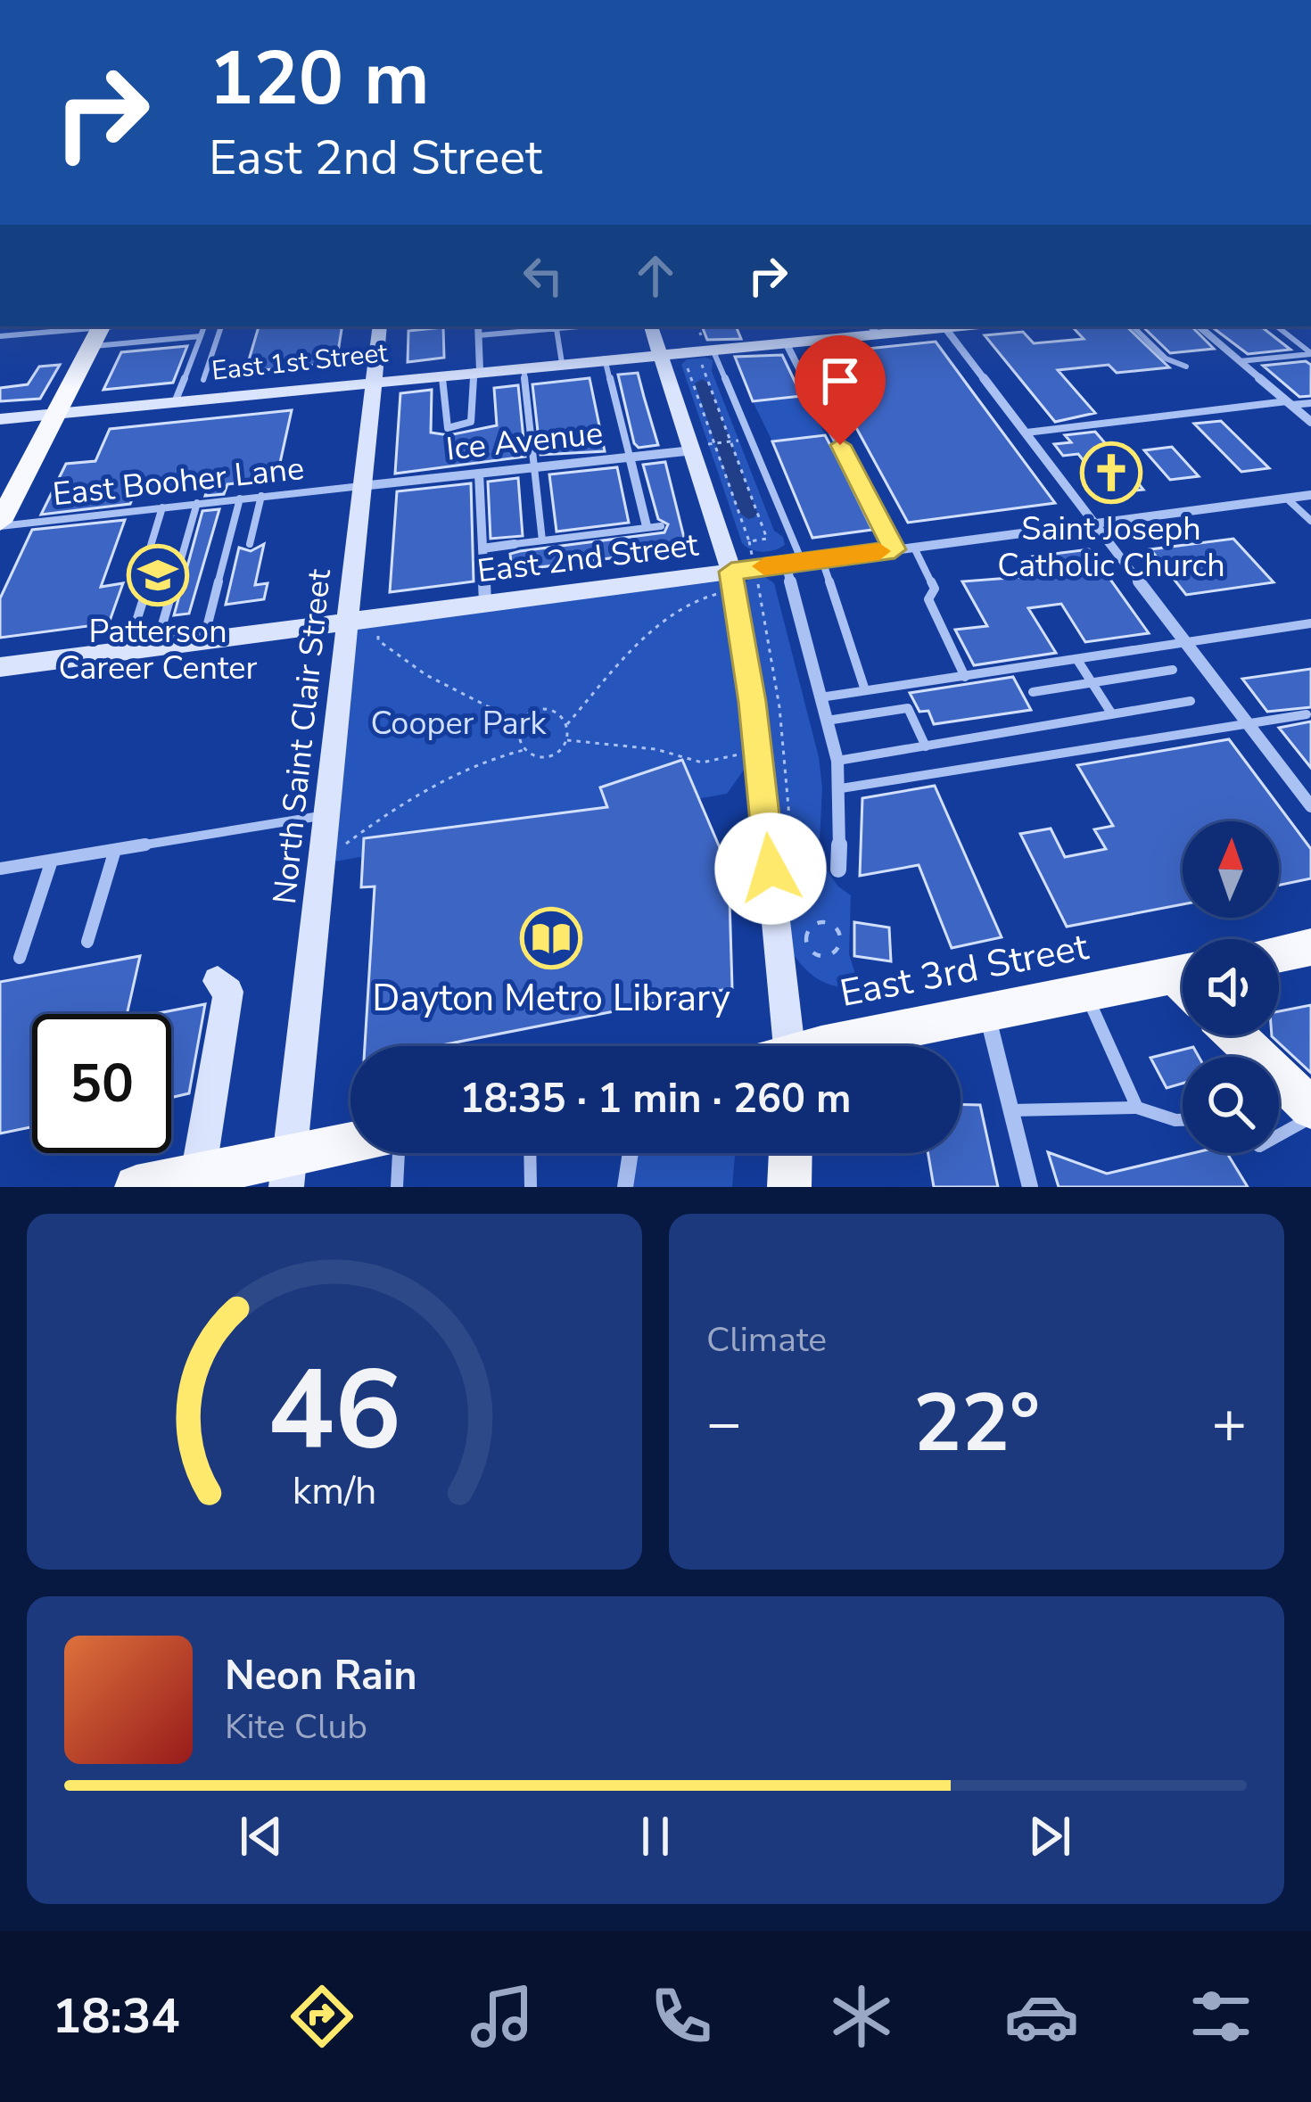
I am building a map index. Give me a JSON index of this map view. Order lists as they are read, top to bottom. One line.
{"streets":{"main road":["East 1st Street","East 2nd Street","North Saint Clair Street","East 3rd Street"],"street":["Ice Avenue"],"lane":["East Booher Lane"]},"crossings":[["East 1st Street","North Saint Clair Street"],["Ice Avenue","East Booher Lane"],["Ice Avenue","North Saint Clair Street"],["East Booher Lane","North Saint Clair Street"],["East 2nd Street","North Saint Clair Street"]],"parks":["Cooper Park"],"places":{"church":["Saint Joseph Catholic Church"],"school or university":["Patterson Career Center"],"library":["Dayton Metro Library"]},"north":"top","page":{"turn":["120 m","East 2nd Street"],"limit":"50","trip":"18:35 · 1 min · 260 m","tile":"Climate","heat":["−","22°","+"],"song":["Neon Rain","Kite Club"],"tabs":"18:34","gauge":["46","km/h"]}}
